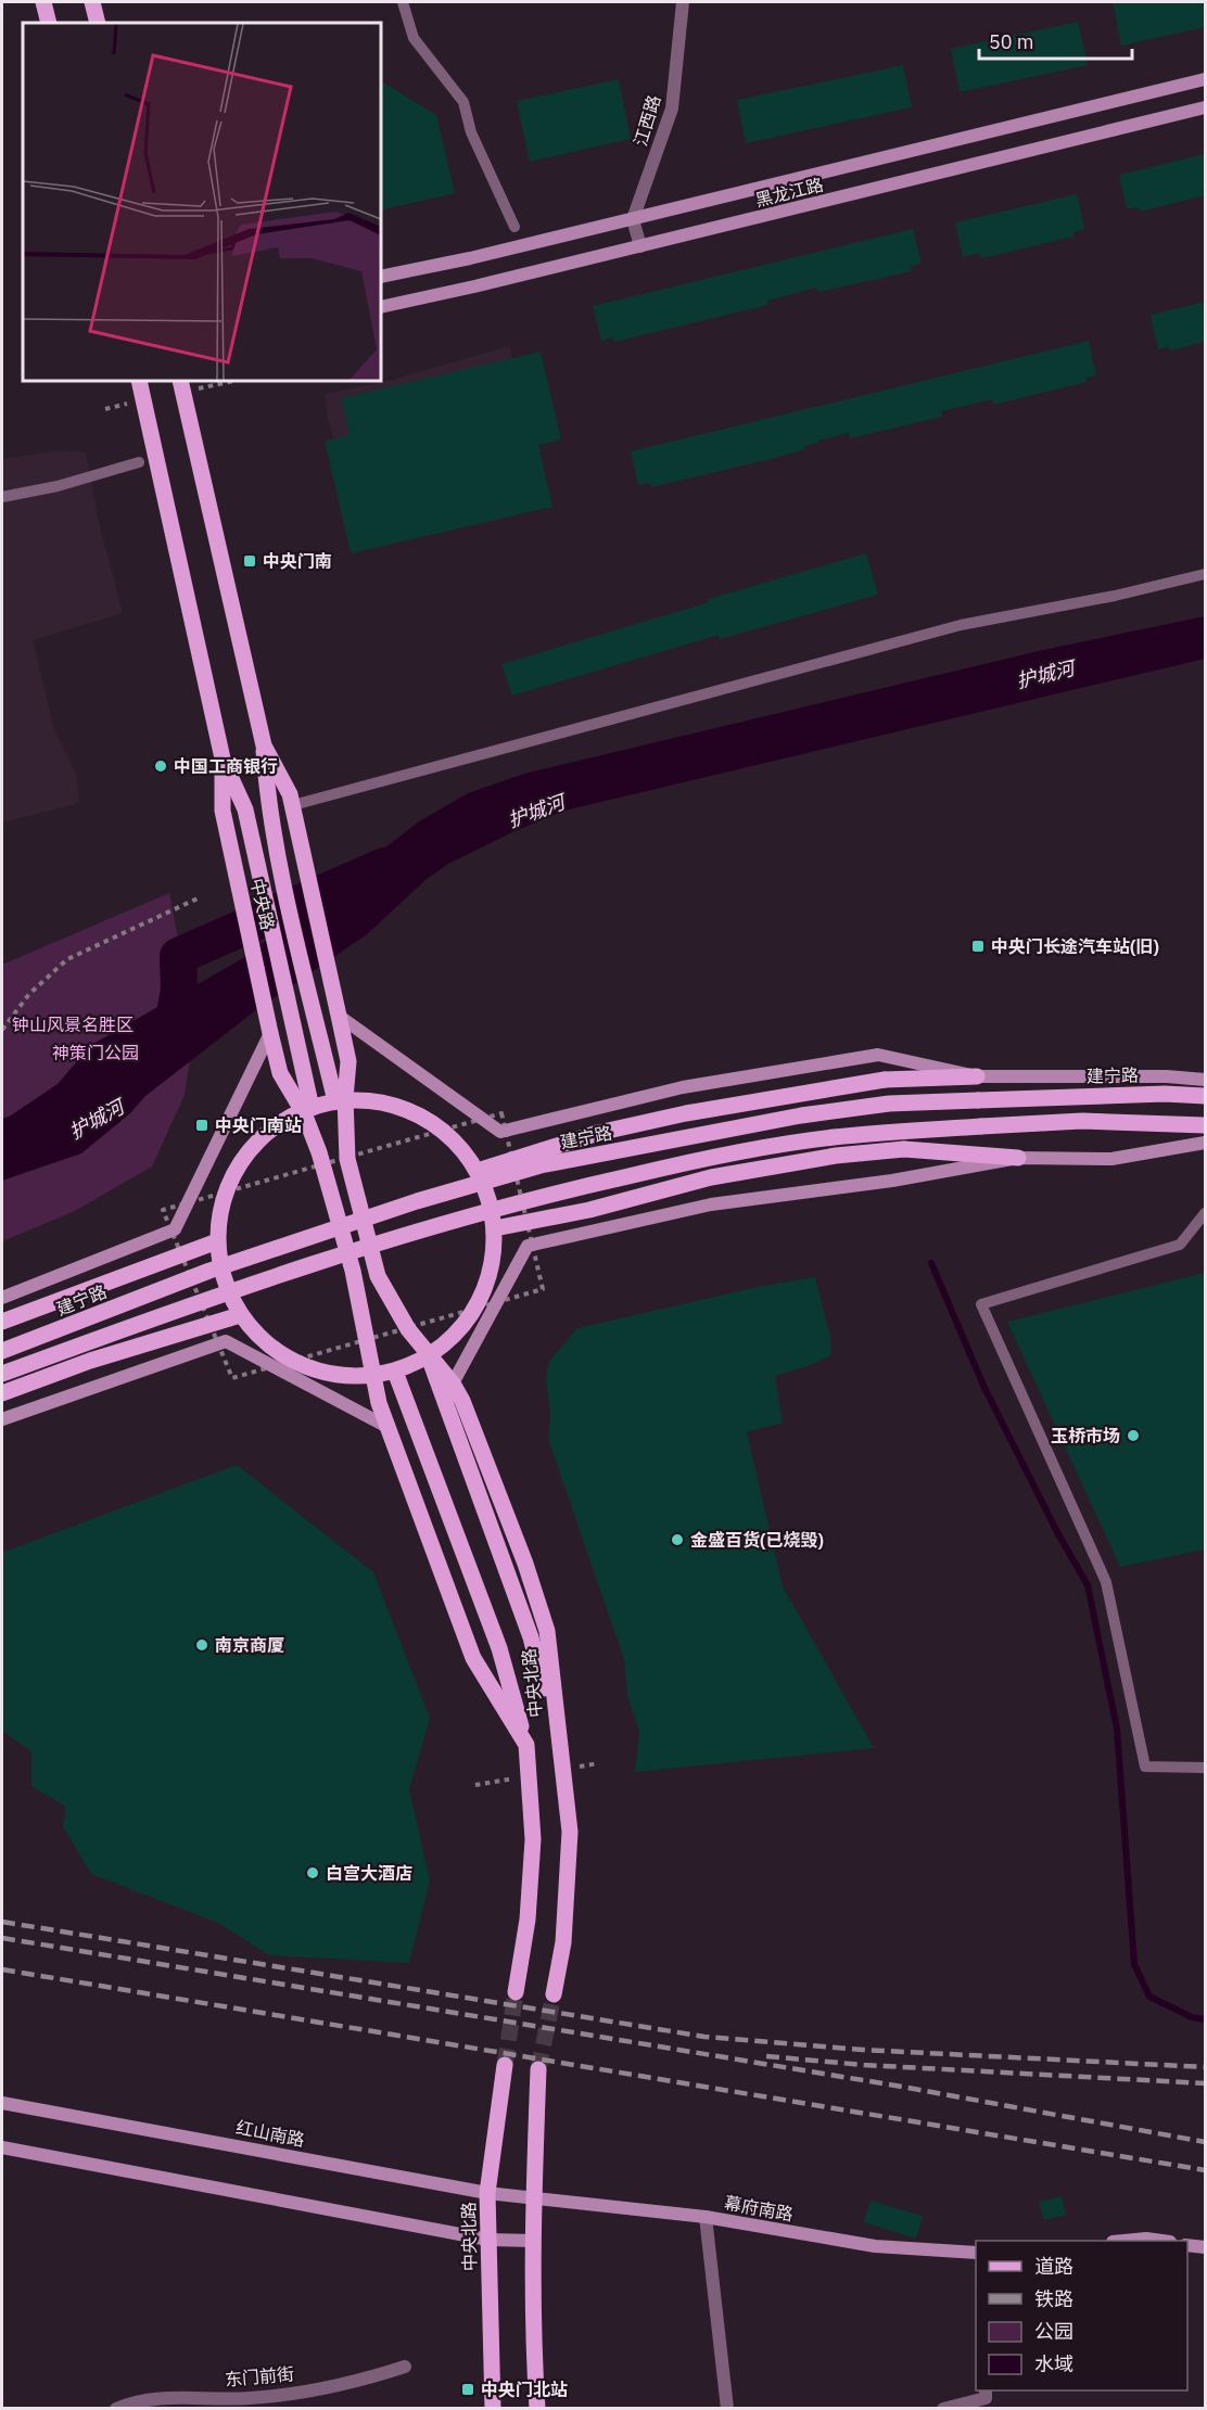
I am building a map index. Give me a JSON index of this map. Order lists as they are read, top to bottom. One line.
{"streets":{"main road":["黑龙江路","中央路","建宁路","中央北路","红山南路","幕府南路"],"street":["江西路","东门前街"]},"crossings":[["江西路","黑龙江路"],["中央路","中央北路"],["中央北路","红山南路"],["红山南路","幕府南路"]],"water":["护城河"],"parks":["钟山风景名胜区","神策门公园"],"places":{"transit":["中央门南","中央门长途汽车站(旧)","中央门南站","中央门北站"],"other":["中国工商银行","玉桥市场","金盛百货(已烧毁)","南京商厦","白宫大酒店"]},"legend":["道路","铁路","公园","水域"],"scale_bar":"50 m"}
